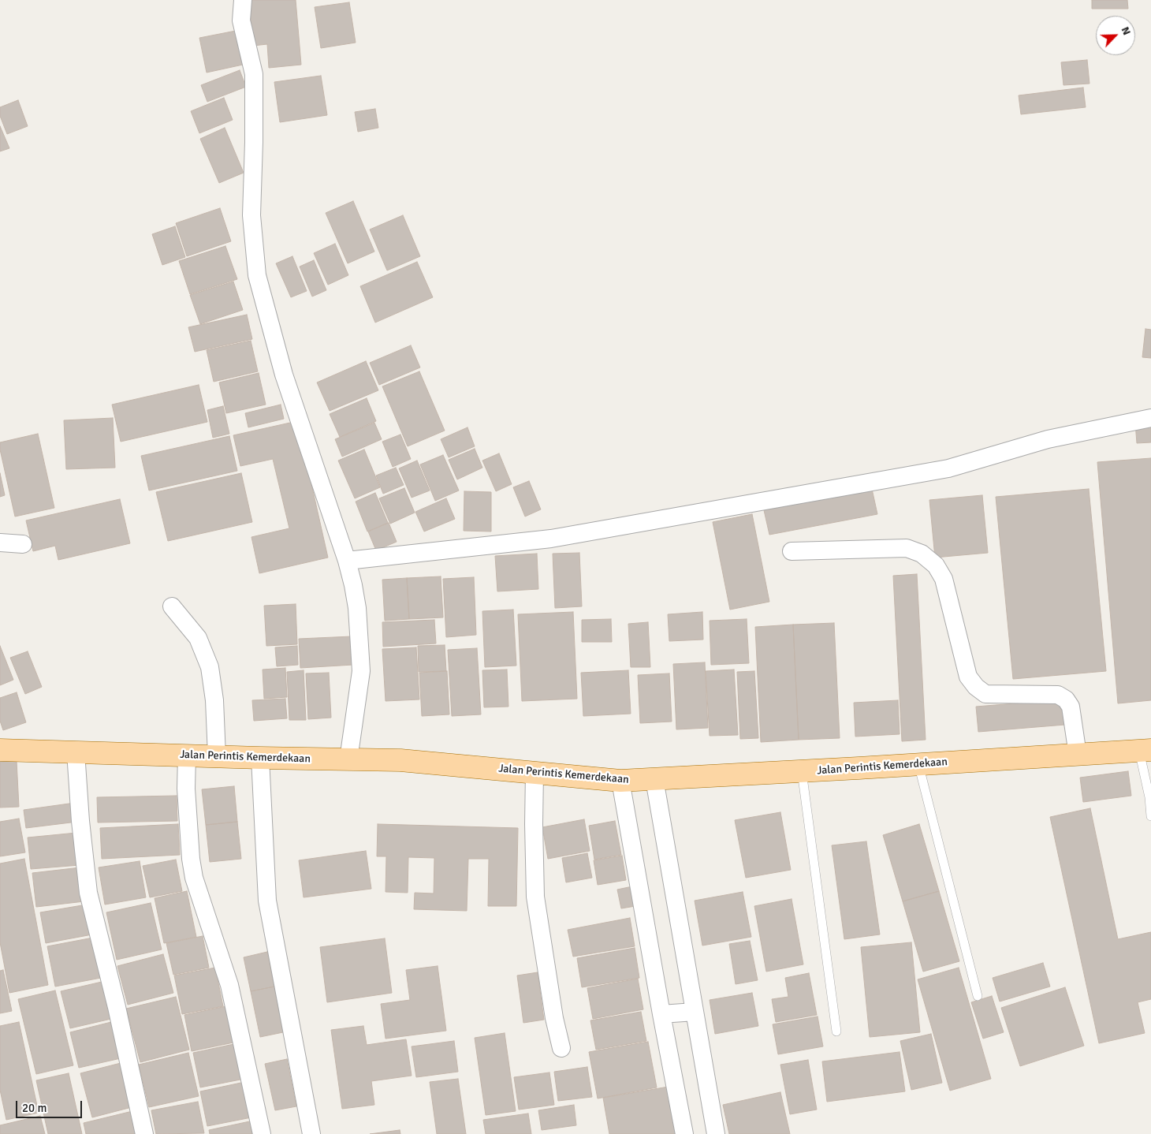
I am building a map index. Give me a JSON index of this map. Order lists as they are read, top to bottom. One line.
{"streets":{"main road":["Jalan Perintis Kemerdekaan"]},"scale_bar":"20 m","north":"top right"}
